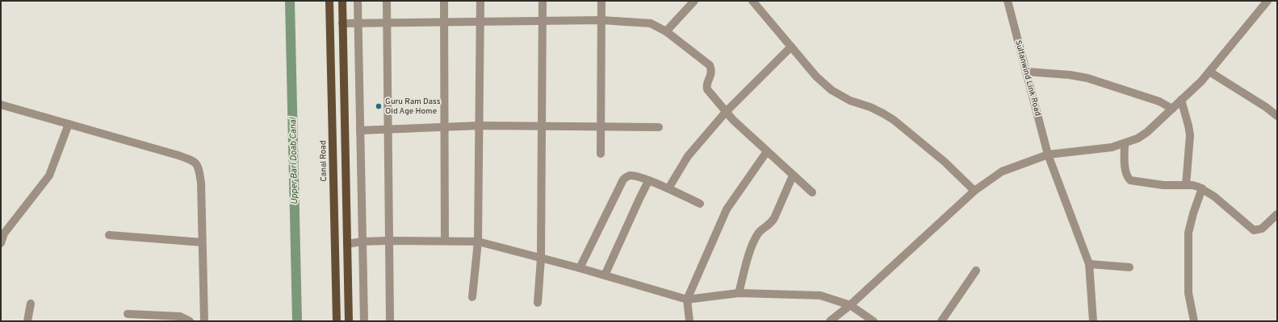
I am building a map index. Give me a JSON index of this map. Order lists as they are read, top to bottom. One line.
{"streets":{"main road":["Canal Road"],"street":["Sultanwind Link Road"]},"water":["Upper Bari Doab Canal"],"places":["Guru Ram Dass Old Age Home"]}
